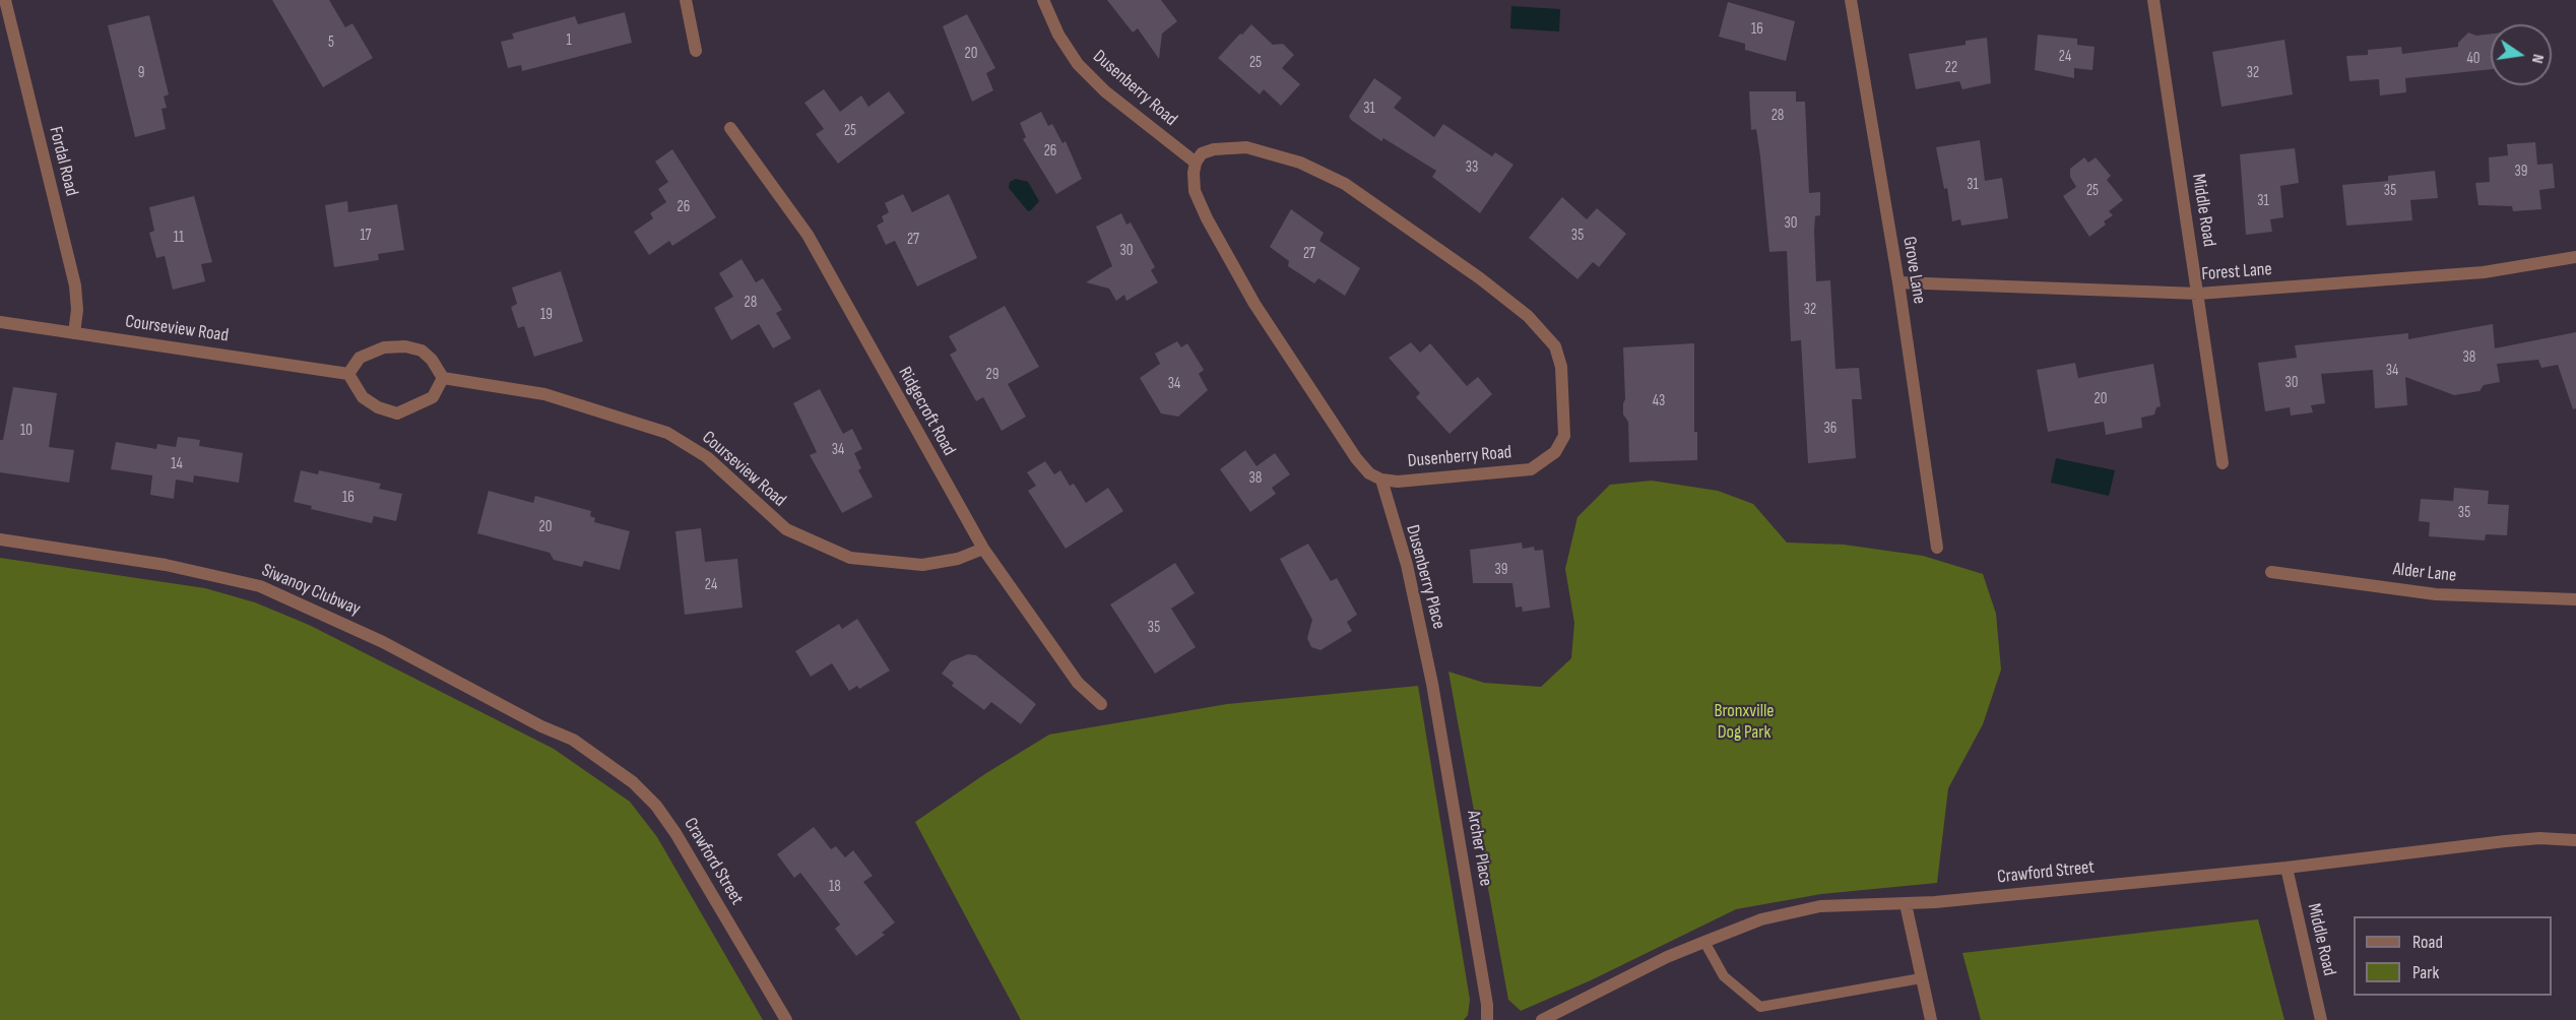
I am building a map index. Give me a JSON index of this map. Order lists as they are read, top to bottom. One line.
{"streets":{"street":["Dusenberry Road","Fordal Road","Middle Road","Grove Lane","Forest Lane","Courseview Road","Ridgecroft Road","Alder Lane","Dusenberry Place","Siwanoy Clubway","Archer Place","Crawford Street"]},"crossings":[["Dusenberry Road","Dusenberry Place"],["Fordal Road","Courseview Road"],["Middle Road","Forest Lane"],["Middle Road","Crawford Street"],["Grove Lane","Forest Lane"],["Courseview Road","Ridgecroft Road"],["Dusenberry Place","Archer Place"],["Siwanoy Clubway","Crawford Street"]],"parks":["Bronxville Dog Park"],"house_numbers":["16","1","5","20","24","40","25","22","9","32","31","28","25","26","33","39","31","25","35","31","26","30","17","35","11","27","30","27","28","32","19","38","34","29","30","34","20","43","36","10","34","14","38","16","35","20","39","24","35","18"],"legend":["Road","Park"],"north":"right"}
